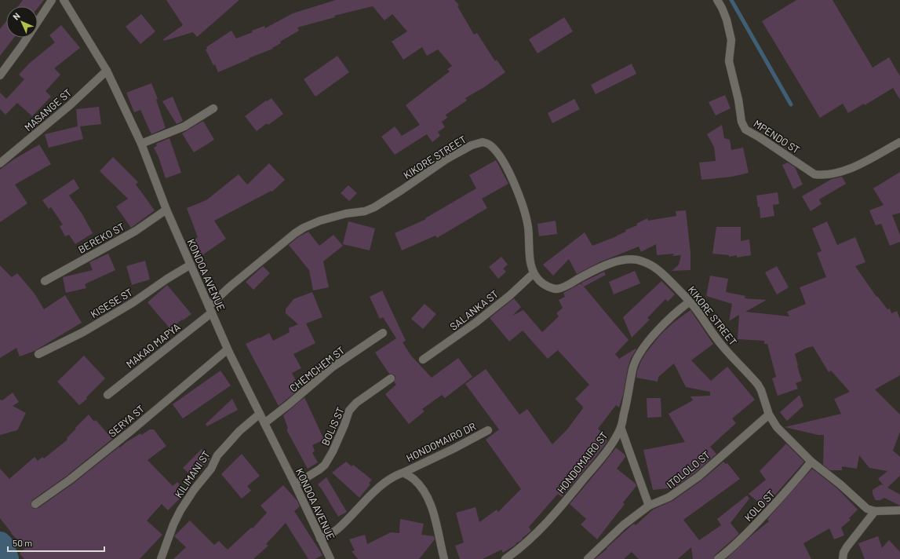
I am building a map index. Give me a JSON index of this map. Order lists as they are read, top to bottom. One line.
{"streets":{"street":["MASANGE ST","MPENDO ST","KIKORE STREET","BEREKO ST","KONDOA AVENUE","KISESE ST","SALANKA ST","MAKAO MAPYA","CHEMCHEM ST","SERYA ST","BOLIS ST","HONDOMAIRO DR","HONDOMAIRO ST","ITOLOLO ST","KILIMANI ST","KOLO ST"]},"crossings":[["MASANGE ST","KONDOA AVENUE"],["KIKORE STREET","KONDOA AVENUE"],["KIKORE STREET","SALANKA ST"],["KIKORE STREET","MAKAO MAPYA"],["KIKORE STREET","HONDOMAIRO ST"],["KIKORE STREET","ITOLOLO ST"],["KIKORE STREET","KOLO ST"],["BEREKO ST","KONDOA AVENUE"],["KONDOA AVENUE","KISESE ST"],["KONDOA AVENUE","MAKAO MAPYA"],["KONDOA AVENUE","CHEMCHEM ST"],["KONDOA AVENUE","SERYA ST"],["KONDOA AVENUE","BOLIS ST"],["KONDOA AVENUE","KILIMANI ST"]],"scale_bar":"50 m","north":"top left"}
